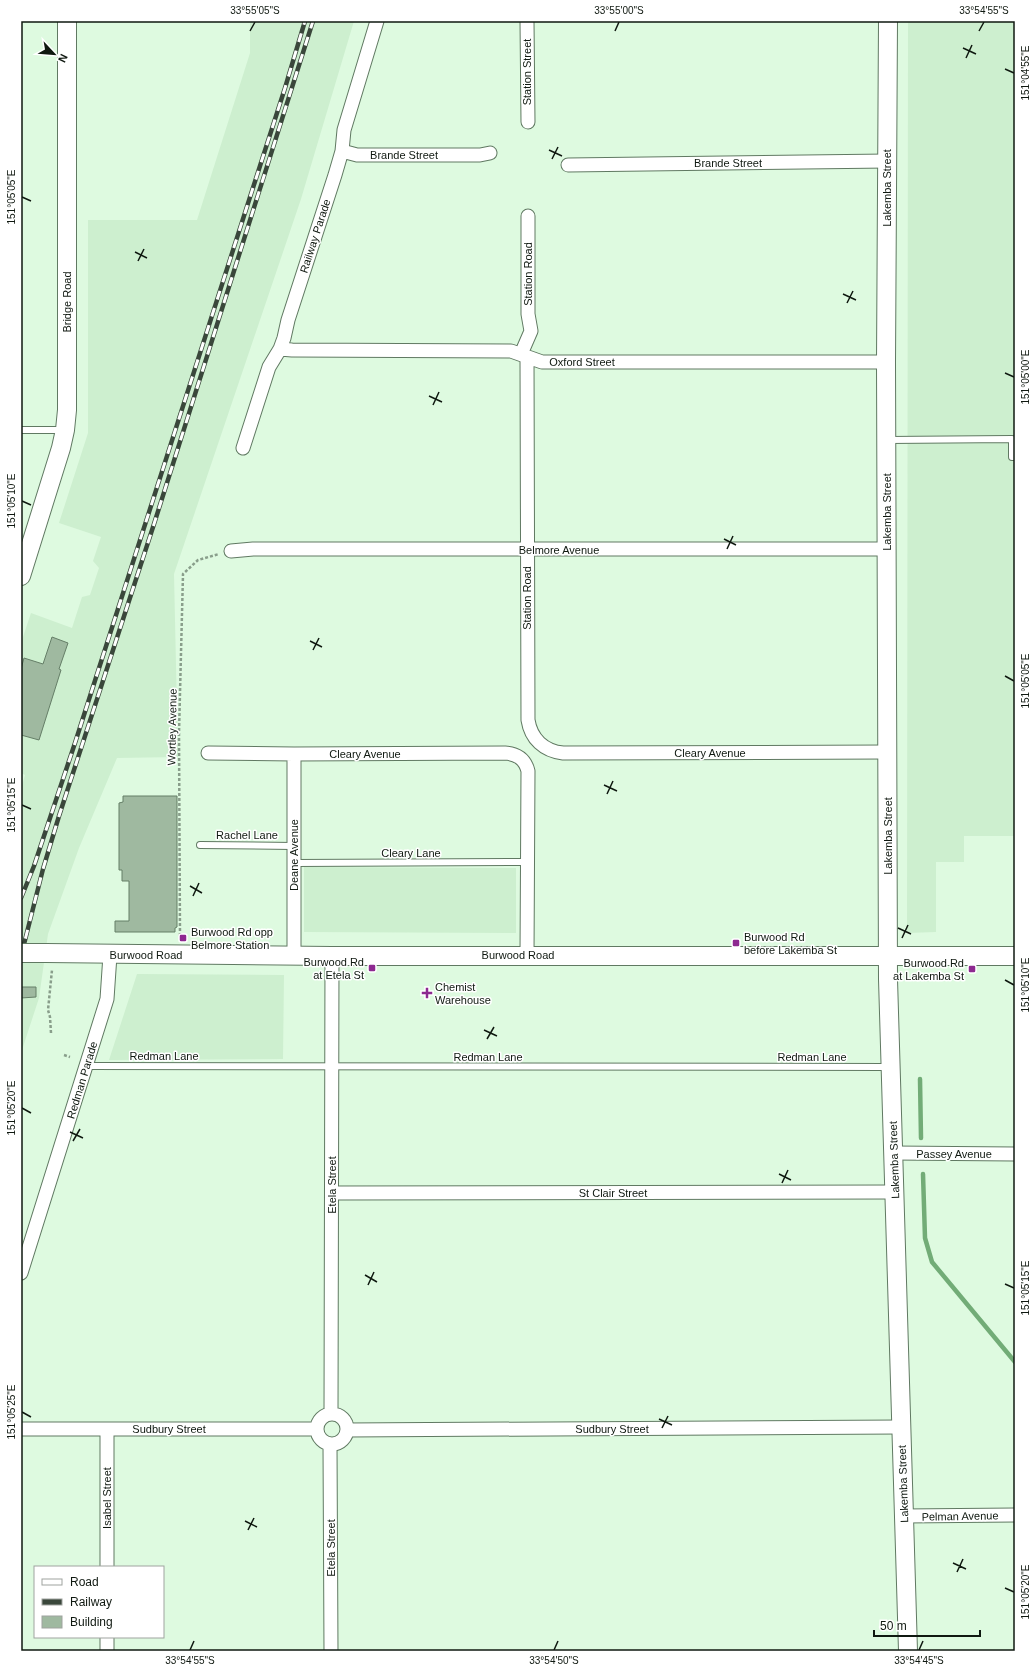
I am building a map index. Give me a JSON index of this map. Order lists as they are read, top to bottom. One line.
{"streets":{"main road":["Lakemba Street","Bridge Road","Burwood Road"],"street":["Station Street","Brande Street","Railway Parade","Station Road","Oxford Street","Belmore Avenue","Cleary Avenue","Deane Avenue","Redman Parade","Passey Avenue","Etela Street","St Clair Street","Sudbury Street","Isabel Street","Pelman Avenue"],"lane":["Rachel Lane","Cleary Lane","Redman Lane"],"path":["Wortley Avenue"]},"crossings":[["Brande Street","Lakemba Street"],["Brande Street","Railway Parade"],["Lakemba Street","Oxford Street"],["Lakemba Street","Belmore Avenue"],["Lakemba Street","Cleary Avenue"],["Lakemba Street","Burwood Road"],["Lakemba Street","Redman Lane"],["Lakemba Street","Passey Avenue"],["Lakemba Street","St Clair Street"],["Lakemba Street","Sudbury Street"],["Lakemba Street","Pelman Avenue"],["Railway Parade","Oxford Street"],["Station Road","Oxford Street"],["Station Road","Belmore Avenue"],["Station Road","Cleary Avenue"],["Belmore Avenue","Wortley Avenue"],["Cleary Avenue","Cleary Lane"],["Cleary Avenue","Deane Avenue"],["Rachel Lane","Deane Avenue"],["Cleary Lane","Deane Avenue"],["Deane Avenue","Burwood Road"],["Burwood Road","Redman Parade"],["Burwood Road","Etela Street"],["Redman Lane","Redman Parade"],["Redman Lane","Etela Street"],["Etela Street","St Clair Street"],["Etela Street","Sudbury Street"],["Sudbury Street","Isabel Street"]],"places":{"transit":["Burwood Rd opp Belmore Station","Burwood Rd before Lakemba St","Burwood Rd at Etela St","Burwood Rd at Lakemba St"],"health":["Chemist Warehouse"]},"legend":["Road","Railway","Building"],"scale_bar":"50 m","north":"bottom right","coordinates":["33°55'05\"S","33°55'00\"S","33°54'55\"S","151°04'55\"E","151°05'05\"E","151°05'00\"E","151°05'10\"E","151°05'15\"E","151°05'20\"E","151°05'25\"E","33°54'50\"S","33°54'45\"S"]}
